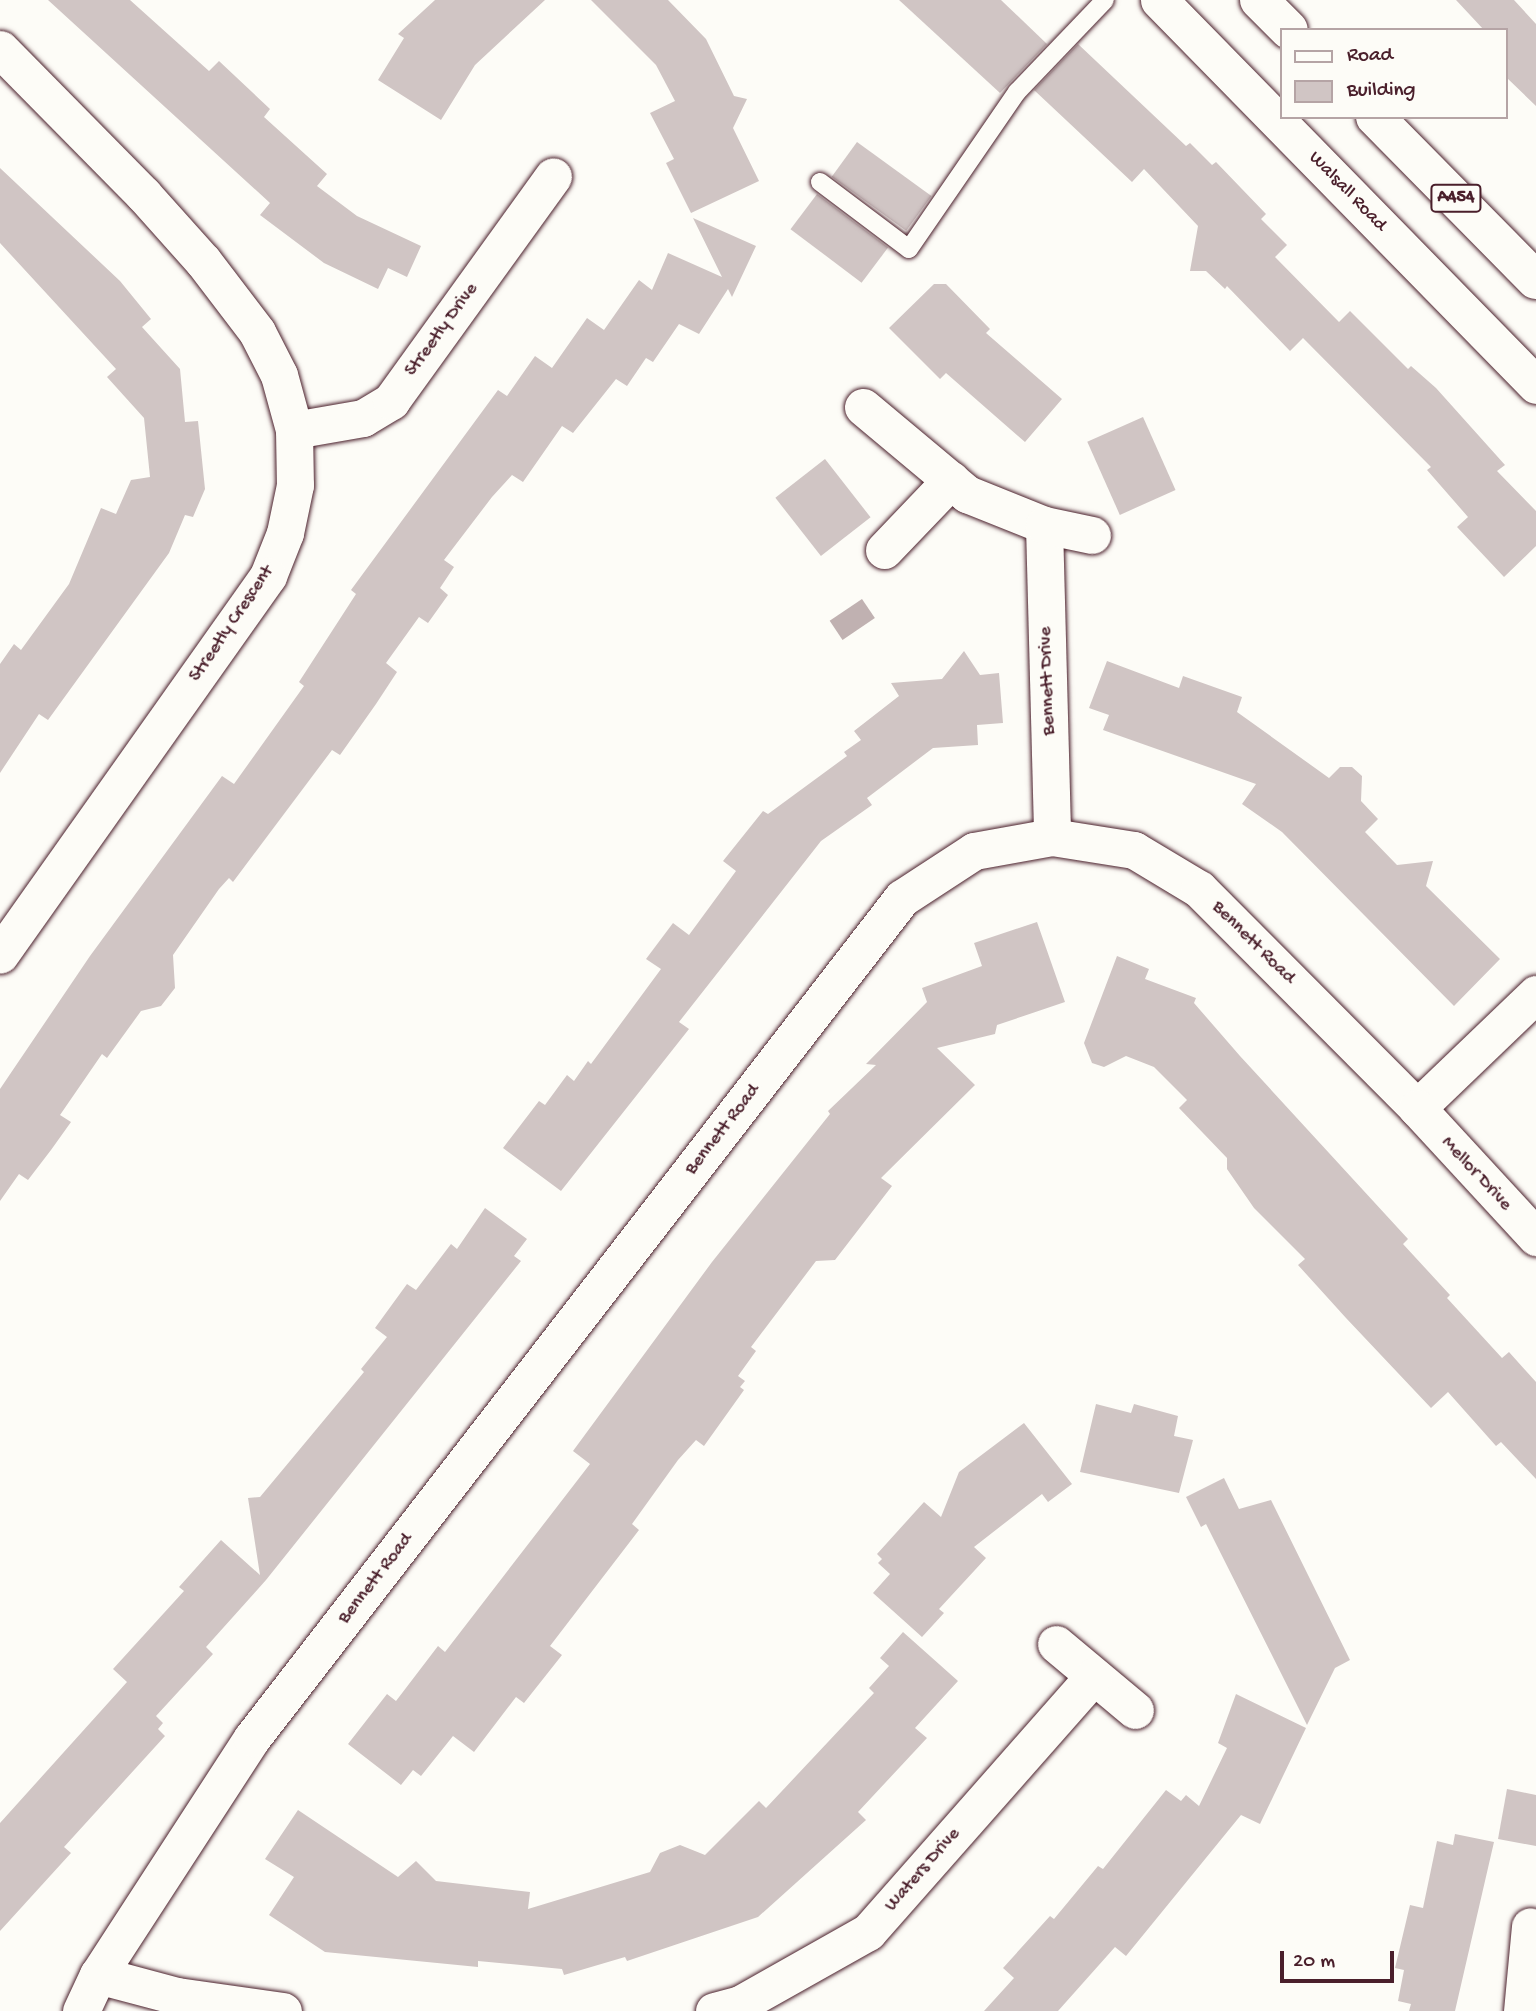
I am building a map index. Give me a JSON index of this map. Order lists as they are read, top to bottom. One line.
{"streets":{"main road":["A454"],"street":["Walsall Road","Streetly Drive","Streetly Crescent","Bennett Drive","Bennett Road","Mellor Drive","Waters Drive"]},"crossings":[["Streetly Drive","Streetly Crescent"],["Bennett Drive","Bennett Road"],["Bennett Road","Mellor Drive"]],"legend":["Road","Building"],"scale_bar":"20 m"}
